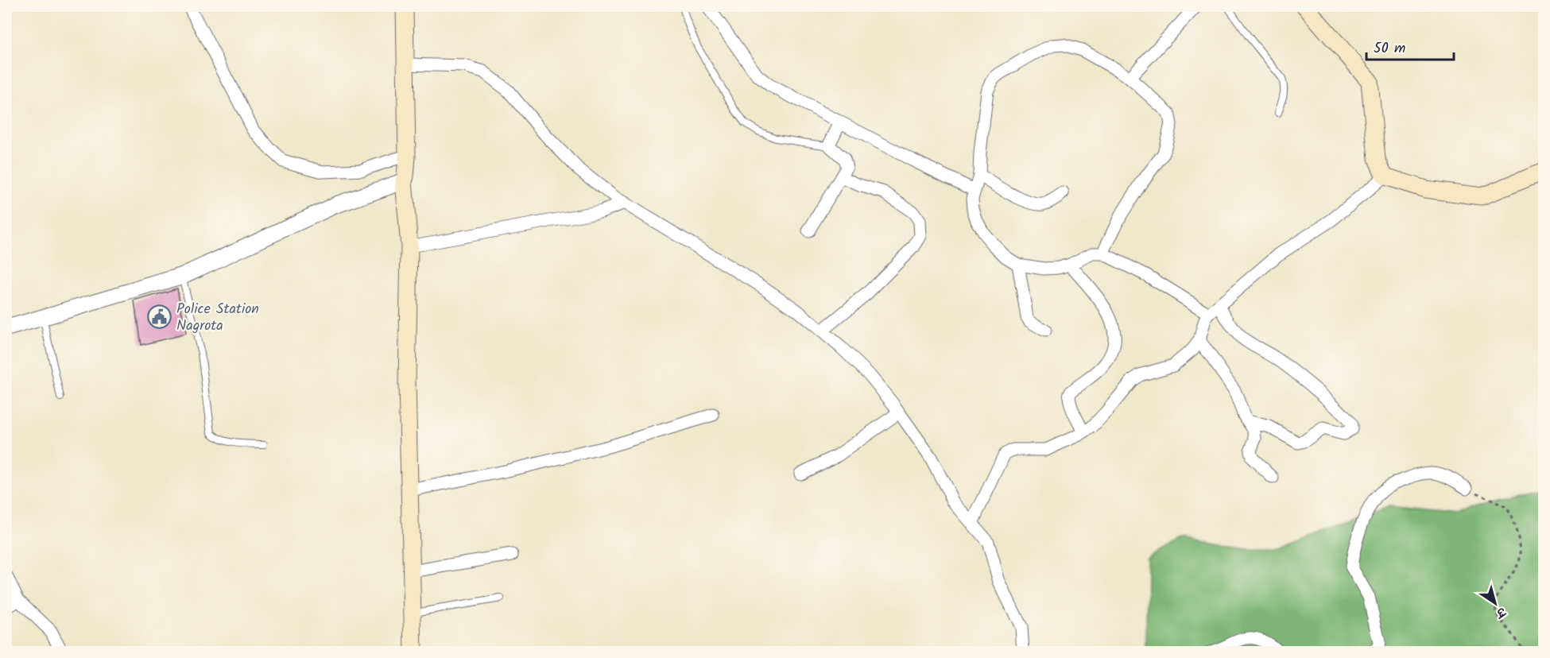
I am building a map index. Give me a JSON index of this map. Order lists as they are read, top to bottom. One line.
{"places":{"public building":["Police Station Nagrota"]},"scale_bar":"50 m","north":"bottom right"}
